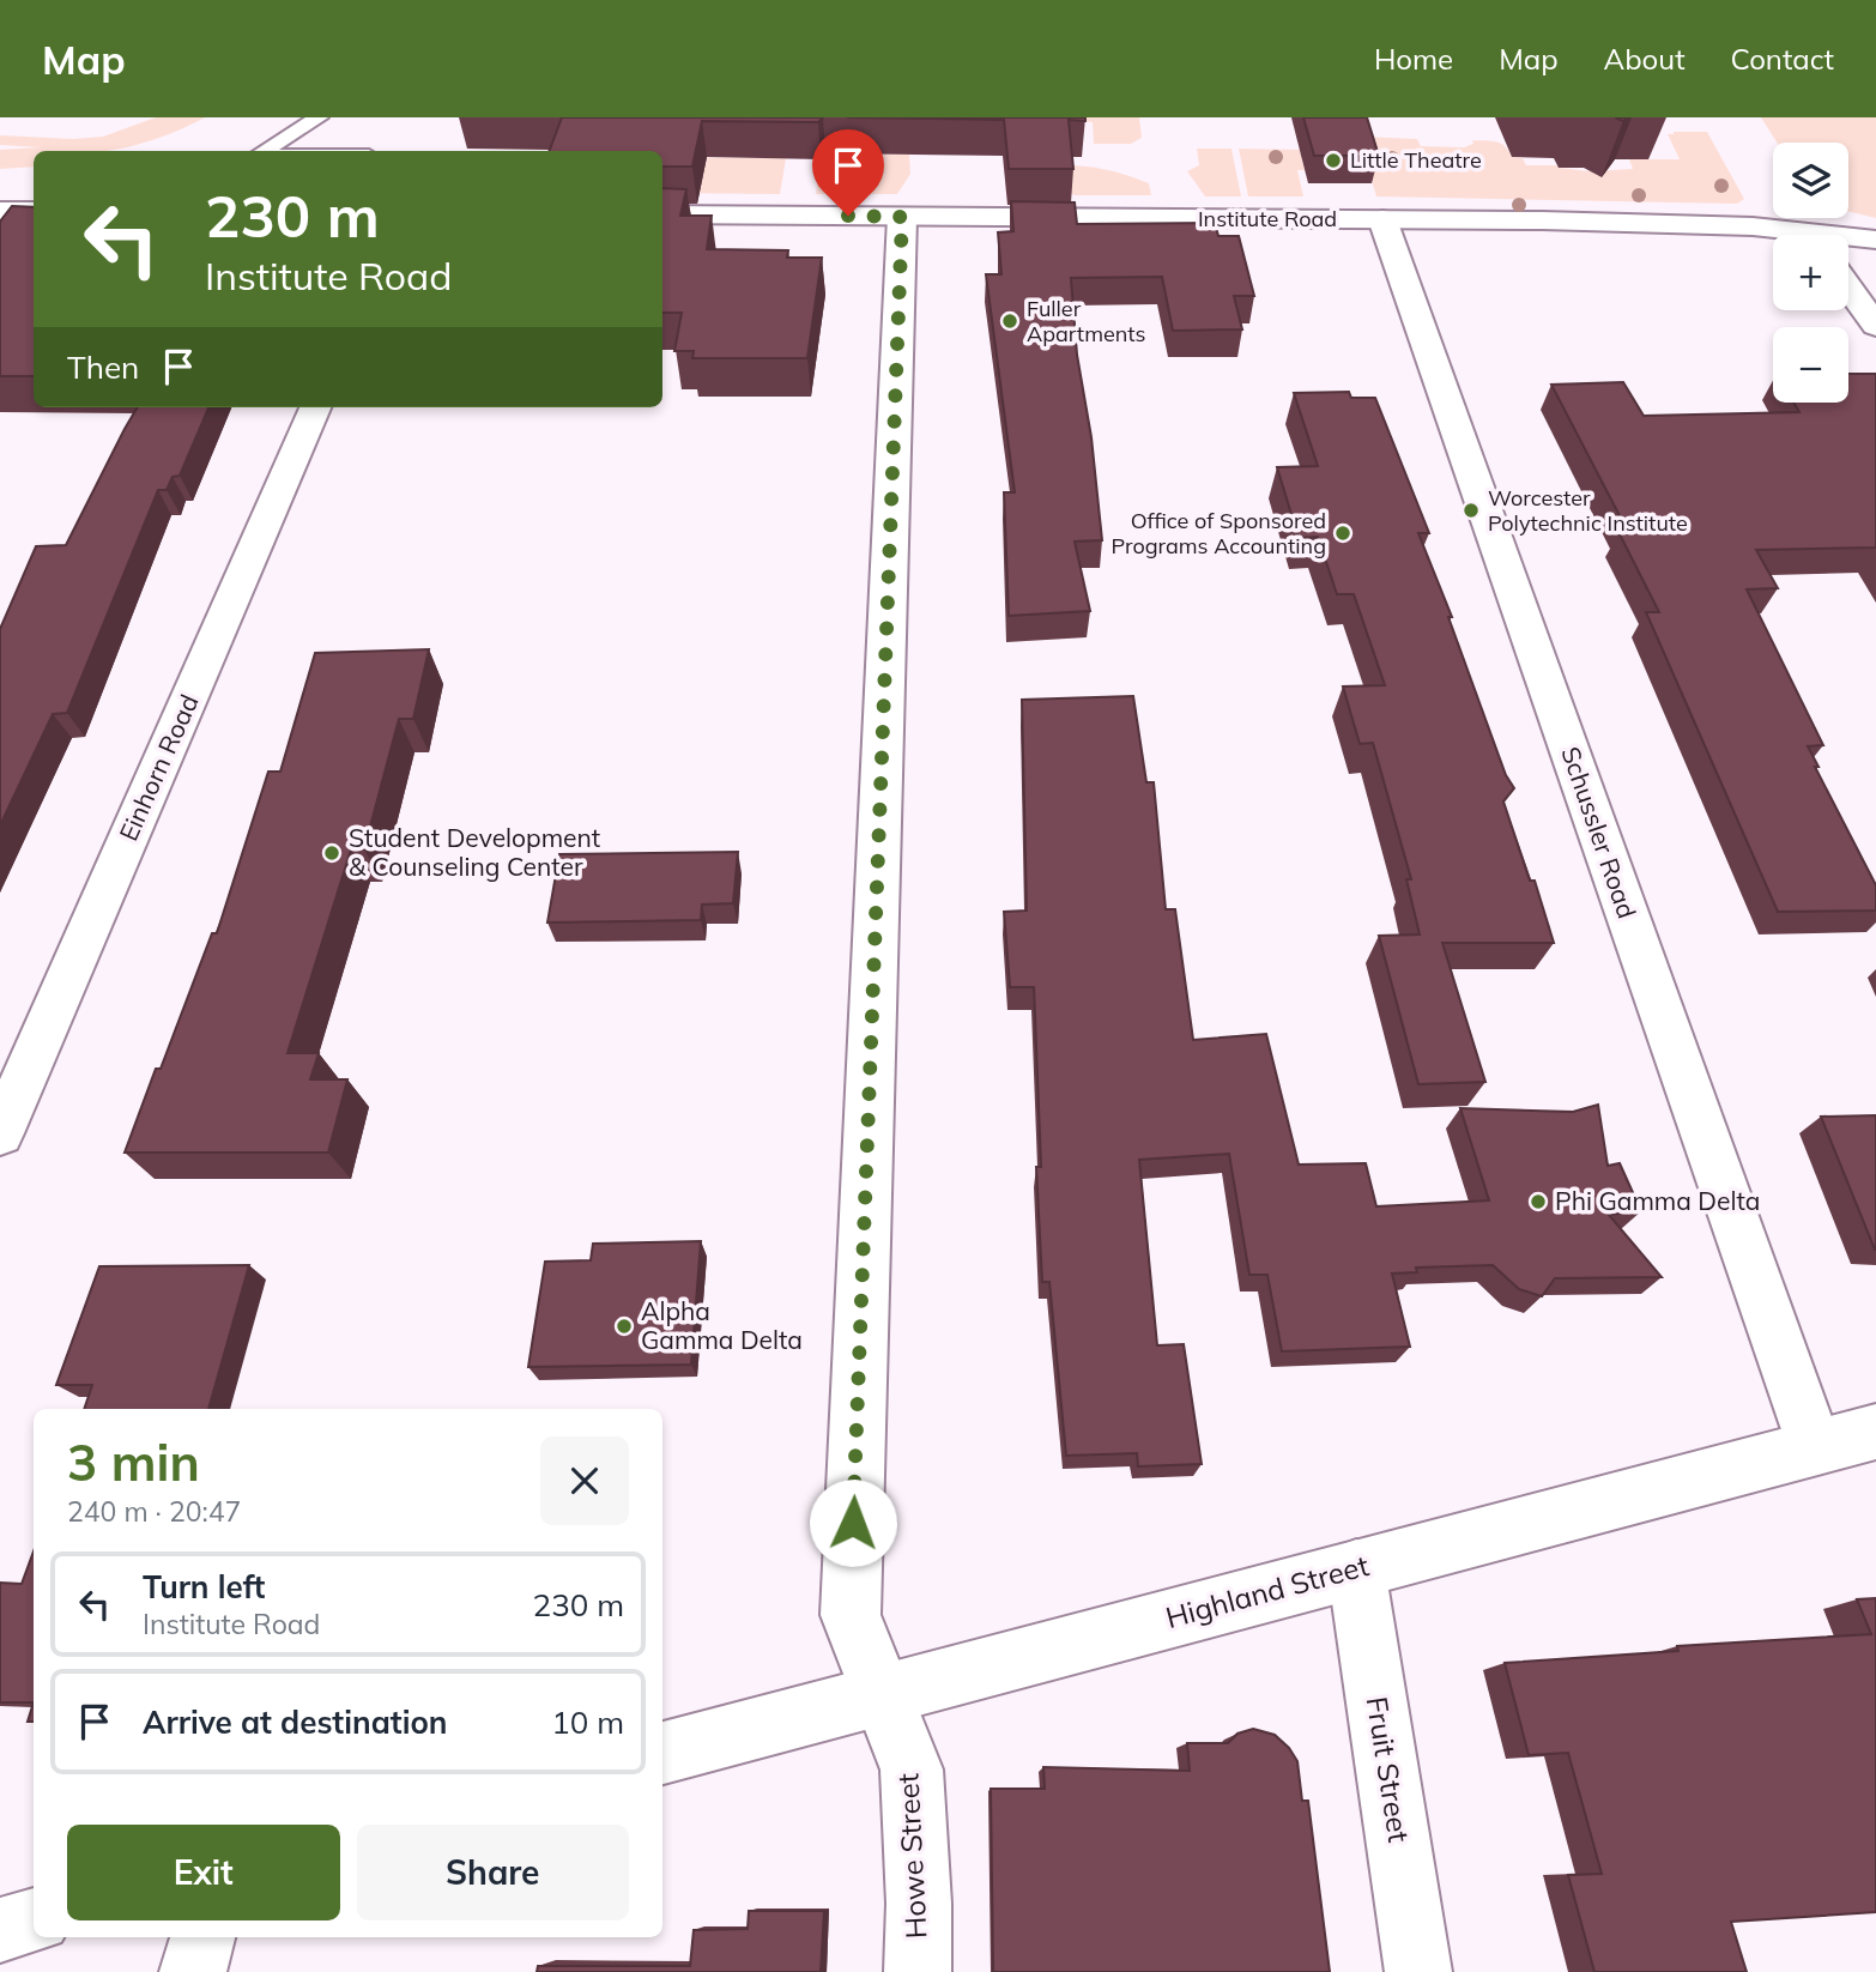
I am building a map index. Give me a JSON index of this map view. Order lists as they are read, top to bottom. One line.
{"streets":{"main road":["Institute Road","Einhorn Road","Schussler Road","Highland Street","Fruit Street","Howe Street"]},"crossings":[["Institute Road","Schussler Road"],["Institute Road","Howe Street"],["Schussler Road","Highland Street"],["Highland Street","Fruit Street"],["Highland Street","Howe Street"]],"places":["Little Theatre","Fuller Apartments","Worcester Polytechnic Institute","Office of Sponsored Programs Accounting","Student Development & Counseling Center","Phi Gamma Delta","Alpha Gamma Delta"],"page":{"header":"Map","nav":["Home","Map","About","Contact"],"map_buttons":["+","−"],"turn":["230 m","Institute Road"],"then":"Then","heading":["3 min","240 m · 20:47"],"list":[{"name":"Turn left","note":"Institute Road","value":"230 m"},{"name":"Arrive at destination","value":"10 m"}],"buttons":["Exit","Share"]}}
